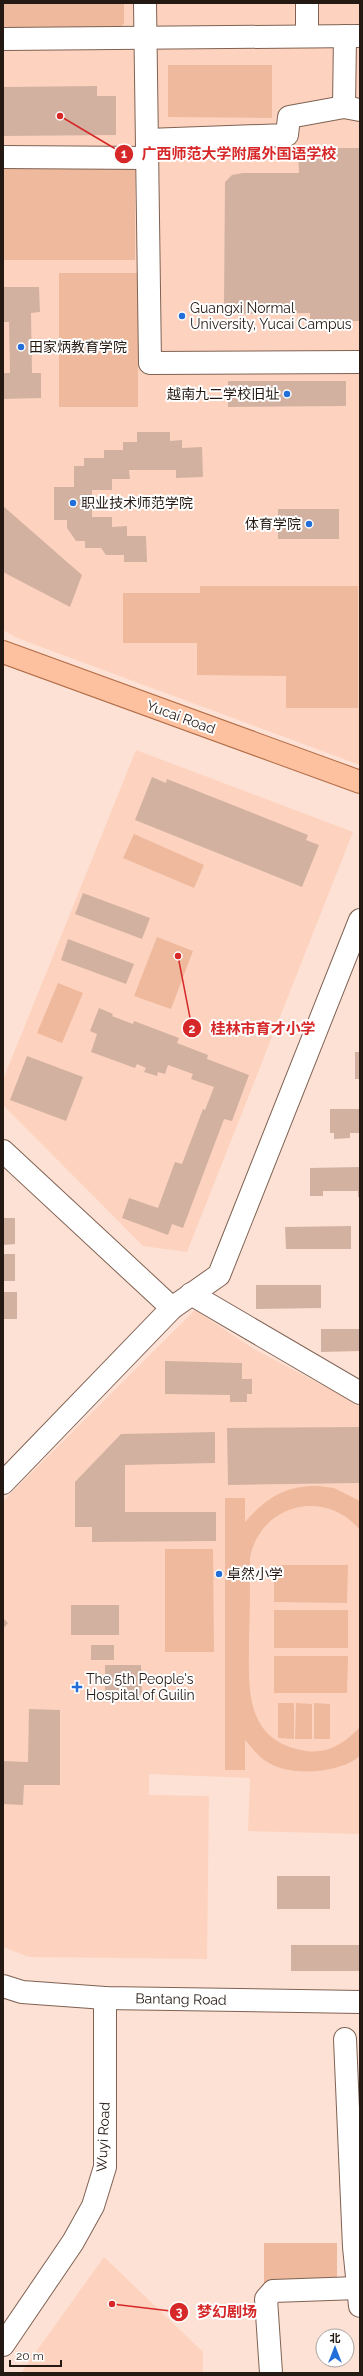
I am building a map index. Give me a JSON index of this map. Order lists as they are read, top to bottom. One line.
{"streets":{"main road":["Yucai Road"],"street":["Bantang Road","Wuyi Road"]},"crossings":[["Bantang Road","Wuyi Road"]],"places":{"other":["广西师范大学附属外国语学校","Guangxi Normal University, Yucai Campus","田家炳教育学院","越南九二学校旧址","职业技术师范学院","体育学院","桂林市育才小学","卓然小学","梦幻剧场"],"health":["The 5th People's Hospital of Guilin"]},"scale_bar":"20 m","north":"top"}
